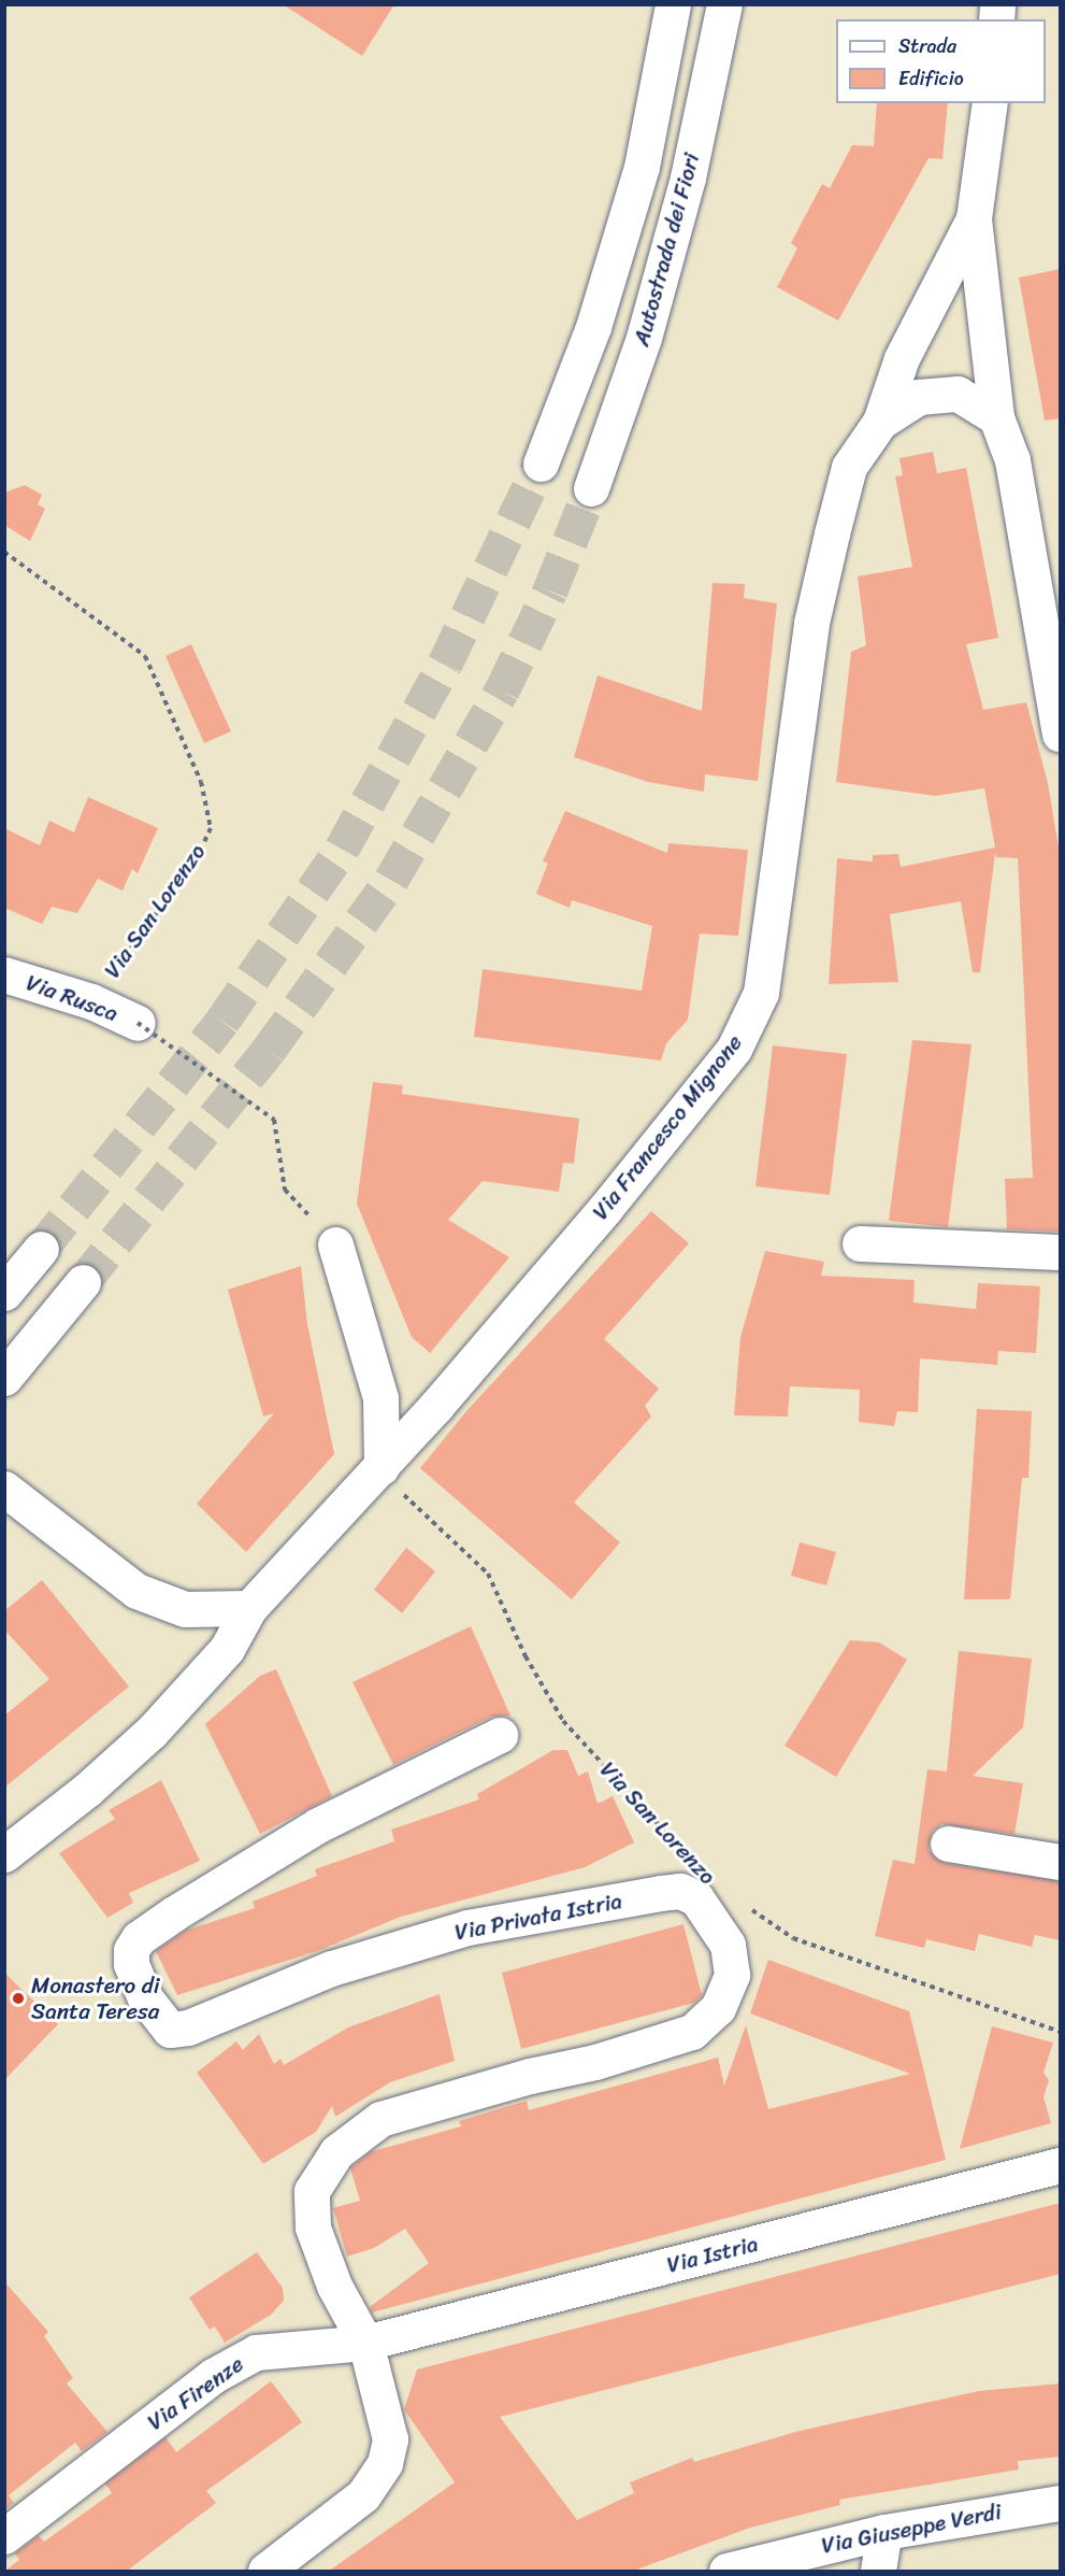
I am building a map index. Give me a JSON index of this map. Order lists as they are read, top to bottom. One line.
{"streets":{"main road":["Autostrada dei Fiori","Via Rusca","Via Francesco Mignone","Via Privata Istria","Via Istria","Via Firenze","Via Giuseppe Verdi"],"path":["Via San Lorenzo"]},"crossings":[["Via San Lorenzo","Via Rusca"],["Via San Lorenzo","Via Francesco Mignone"],["Via Privata Istria","Via Istria"],["Via Privata Istria","Via Firenze"],["Via Istria","Via Firenze"]],"places":["Monastero di Santa Teresa"],"legend":["Strada","Edificio"]}
